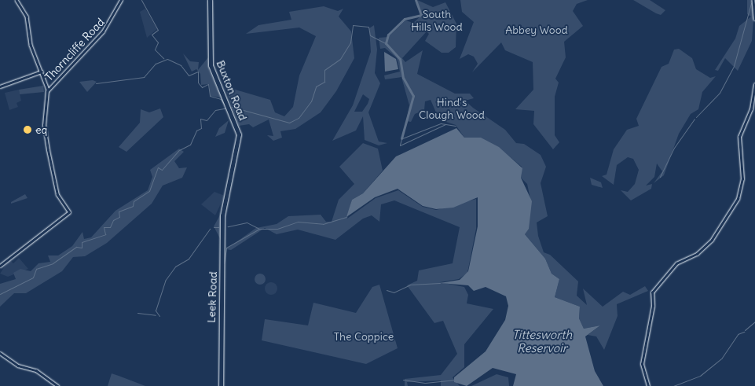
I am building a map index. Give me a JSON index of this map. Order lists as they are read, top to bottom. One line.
{"streets":{"highway":["Buxton Road","Leek Road"],"street":["Thorncliffe Road"]},"crossings":[["Buxton Road","Leek Road"]],"water":["Tittesworth Reservoir"],"parks":["South Hills Wood","Abbey Wood","Hind's Clough Wood","The Coppice"],"places":["eq"]}
